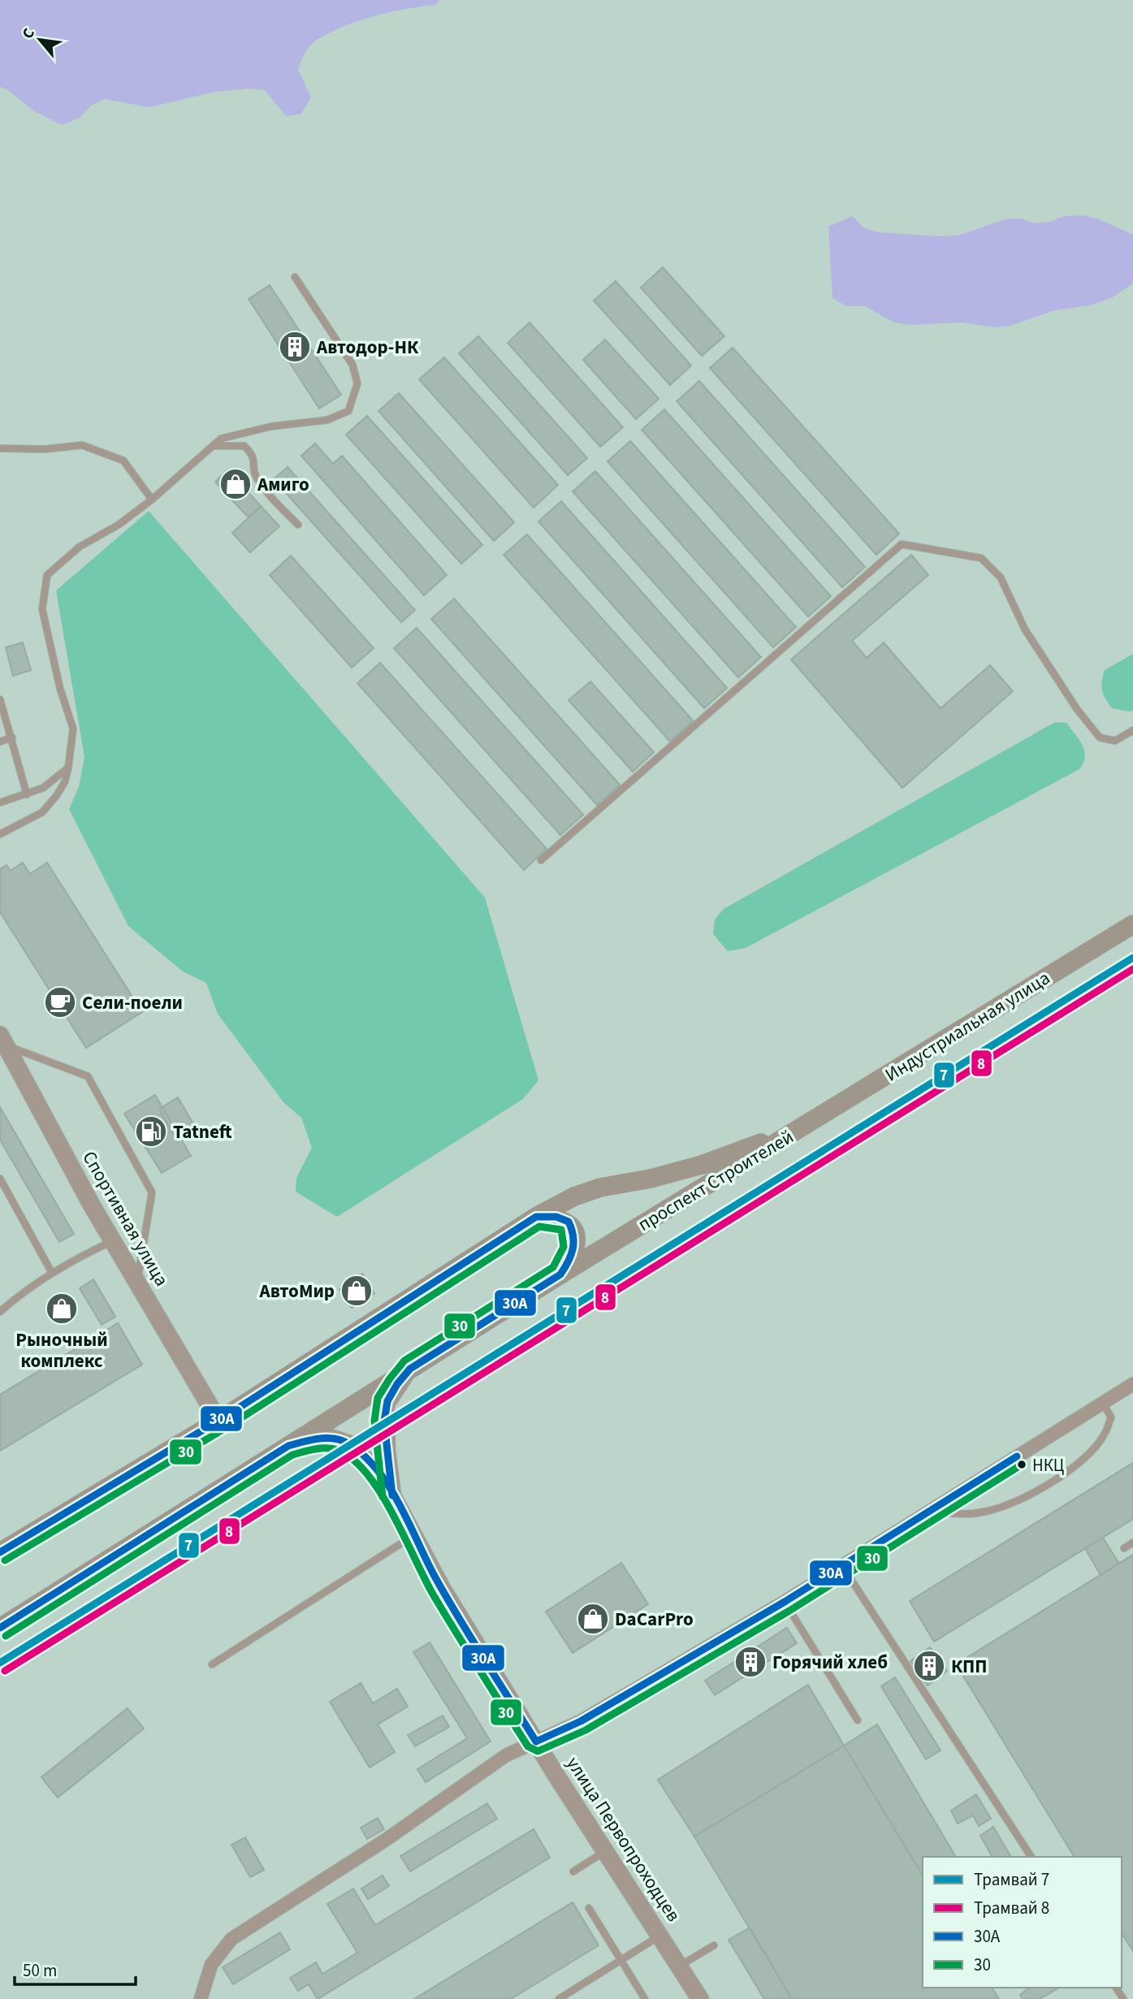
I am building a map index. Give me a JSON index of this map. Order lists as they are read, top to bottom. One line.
{"streets":{"main road":["Индустриальная улица","проспект Строителей"],"street":["Спортивная улица","улица Первопроходцев"]},"crossings":[["Индустриальная улица","проспект Строителей"],["проспект Строителей","Спортивная улица"],["проспект Строителей","улица Первопроходцев"]],"places":{"building":["Автодор-НК","Горячий хлеб","КПП"],"shop":["Амиго","АвтоМир","Рыночный комплекс","DaCarPro"],"cafe":["Сели-поели"],"fuel station":["Tatneft"],"other":["НКЦ"]},"lines":["tram line 7","tram line 8","transit line 30А","transit line 30"],"legend":["Трамвай 7","Трамвай 8","30А","30"],"scale_bar":"50 m","north":"top left"}
